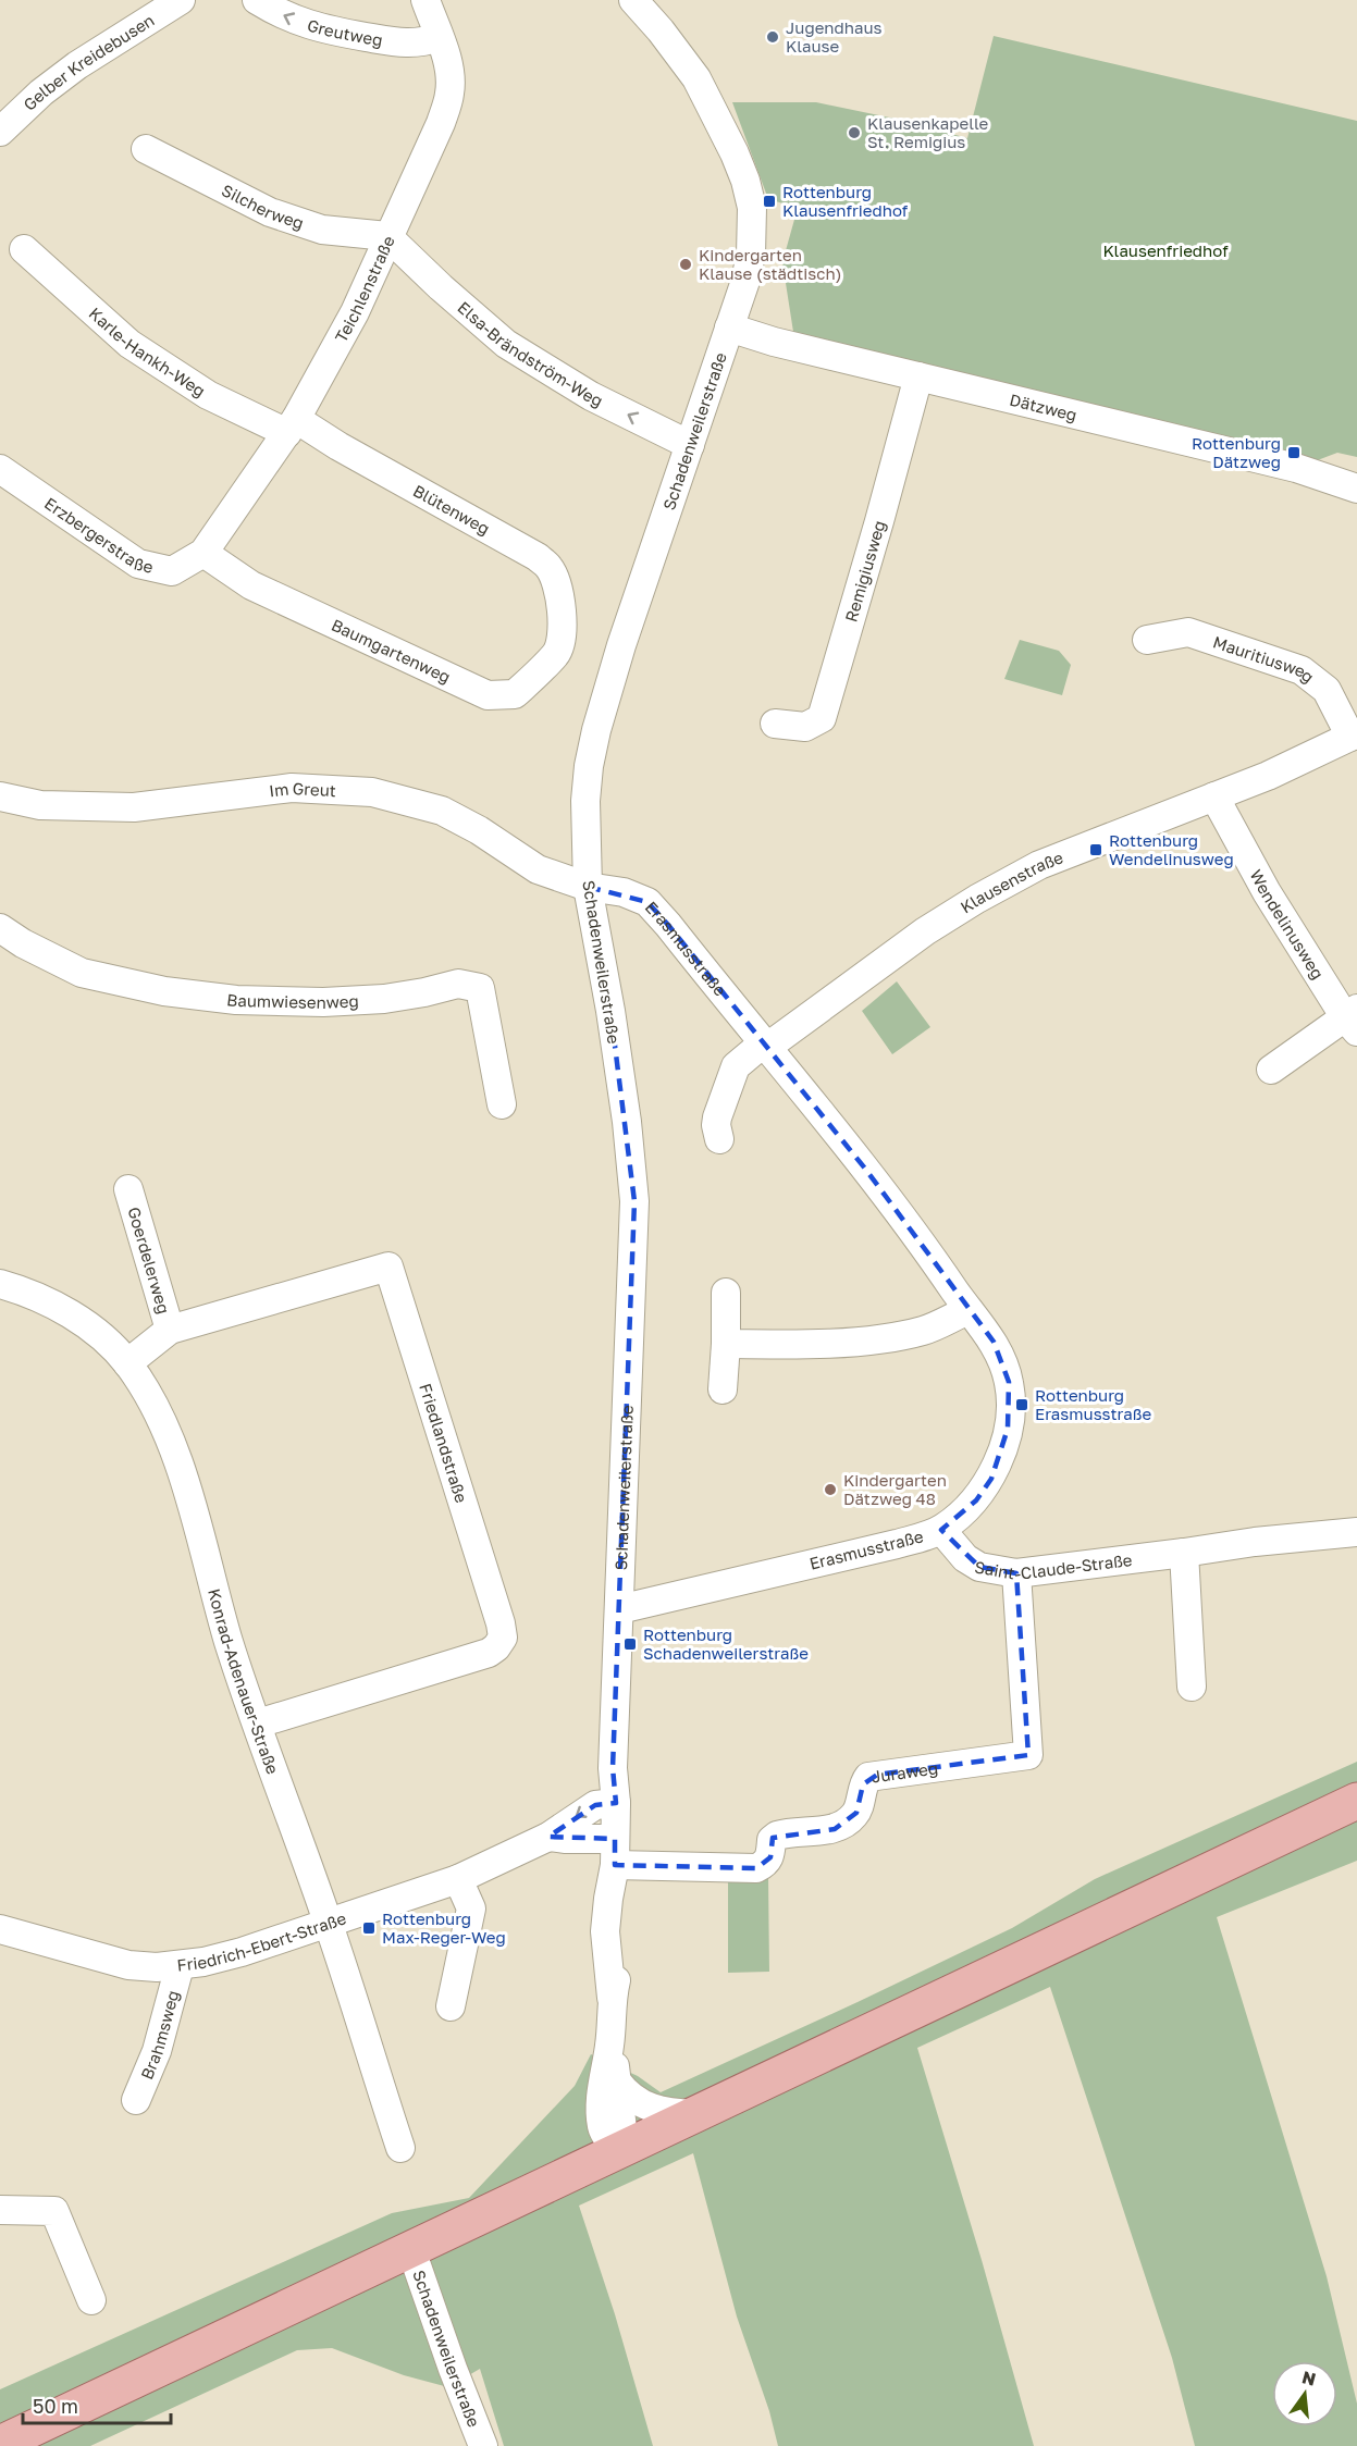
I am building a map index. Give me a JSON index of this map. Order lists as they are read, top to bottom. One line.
{"streets":{"street":["Greutweg","Gelber Kreidebusen","Silcherweg","Teichlenstraße","Karle-Hankh-Weg","Elsa-Brändström-Weg","Dätzweg","Schadenweilerstraße","Blütenweg","Erzbergerstraße","Remigiusweg","Baumgartenweg","Mauritiusweg","Im Greut","Klausenstraße","Wendelinusweg","Erasmusstraße","Baumwiesenweg","Goerdelerweg","Friedlandstraße","Saint-Claude-Straße","Konrad-Adenauer-Straße","Juraweg","Friedrich-Ebert-Straße","Brahmsweg"]},"crossings":[["Greutweg","Teichlenstraße"],["Silcherweg","Teichlenstraße"],["Silcherweg","Elsa-Brändström-Weg"],["Teichlenstraße","Karle-Hankh-Weg"],["Teichlenstraße","Elsa-Brändström-Weg"],["Teichlenstraße","Blütenweg"],["Teichlenstraße","Erzbergerstraße"],["Teichlenstraße","Baumgartenweg"],["Karle-Hankh-Weg","Blütenweg"],["Elsa-Brändström-Weg","Schadenweilerstraße"],["Dätzweg","Schadenweilerstraße"],["Dätzweg","Remigiusweg"],["Schadenweilerstraße","Im Greut"],["Schadenweilerstraße","Erasmusstraße"],["Schadenweilerstraße","Juraweg"],["Schadenweilerstraße","Friedrich-Ebert-Straße"],["Blütenweg","Baumgartenweg"],["Erzbergerstraße","Baumgartenweg"],["Mauritiusweg","Klausenstraße"],["Im Greut","Erasmusstraße"],["Klausenstraße","Wendelinusweg"],["Klausenstraße","Erasmusstraße"],["Erasmusstraße","Saint-Claude-Straße"],["Goerdelerweg","Friedlandstraße"],["Friedlandstraße","Konrad-Adenauer-Straße"],["Saint-Claude-Straße","Juraweg"],["Konrad-Adenauer-Straße","Friedrich-Ebert-Straße"],["Juraweg","Friedrich-Ebert-Straße"],["Friedrich-Ebert-Straße","Brahmsweg"]],"one_way":["Greutweg","Elsa-Brändström-Weg"],"parks":["Klausenfriedhof"],"places":{"other":["Jugendhaus Klause","Klausenkapelle St. Remigius","Kindergarten Klause (städtisch)","Kindergarten Dätzweg 48"],"transit":["Rottenburg Klausenfriedhof","Rottenburg Dätzweg","Rottenburg Wendelinusweg","Rottenburg Erasmusstraße","Rottenburg Schadenweilerstraße","Rottenburg Max-Reger-Weg"]},"scale_bar":"50 m","north":"top"}
